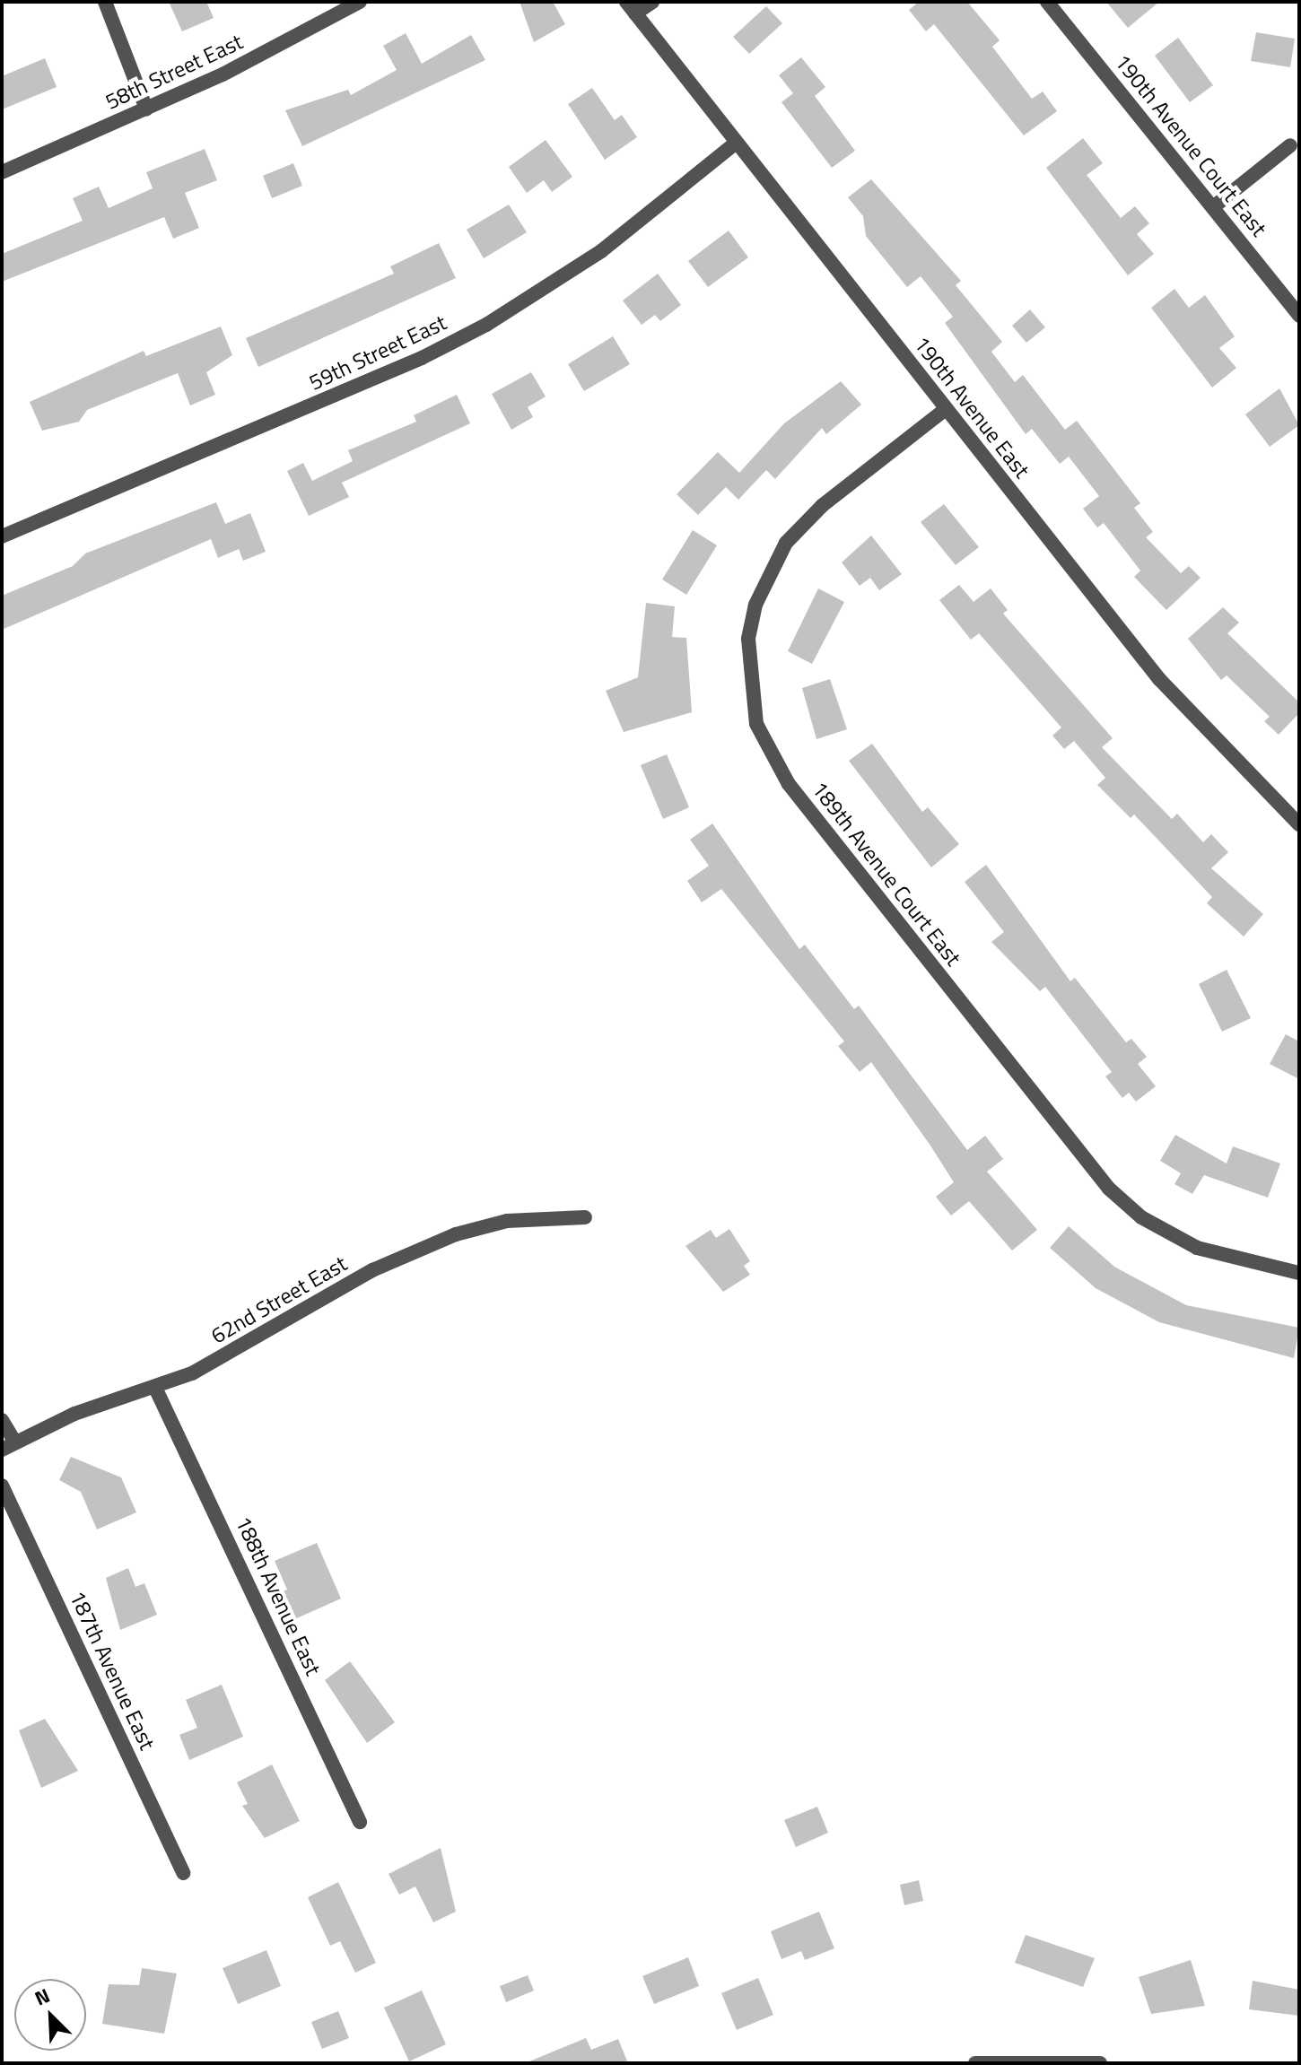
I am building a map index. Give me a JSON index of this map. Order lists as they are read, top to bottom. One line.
{"streets":{"street":["58th Street East","190th Avenue Court East","59th Street East","190th Avenue East","189th Avenue Court East","62nd Street East","188th Avenue East","187th Avenue East"]},"crossings":[["59th Street East","190th Avenue East"],["190th Avenue East","189th Avenue Court East"],["62nd Street East","188th Avenue East"]],"north":"top left"}
